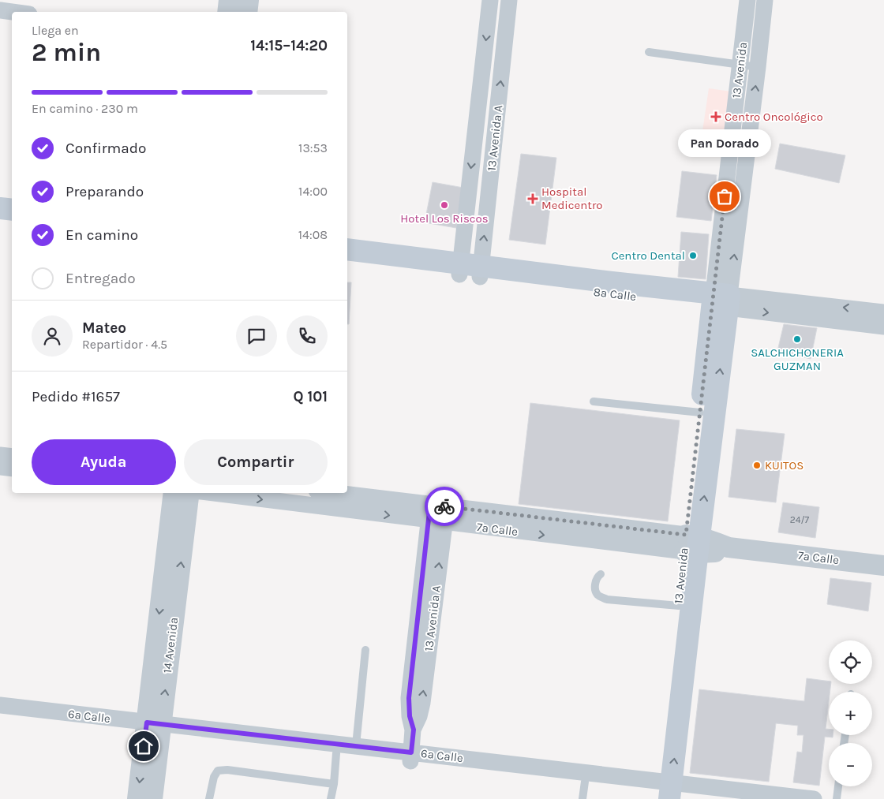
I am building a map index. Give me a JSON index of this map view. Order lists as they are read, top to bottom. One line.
{"streets":{"main road":["13 Avenida","8a Calle"],"street":["13 Avenida A","7a Calle","14 Avenida","6a Calle"]},"crossings":[["13 Avenida","8a Calle"],["13 Avenida","7a Calle"],["13 Avenida","6a Calle"],["13 Avenida A","8a Calle"],["13 Avenida A","7a Calle"],["13 Avenida A","6a Calle"],["14 Avenida","6a Calle"]],"places":{"health":["Centro Oncológico","Hospital Medicentro"],"other":["Pan Dorado","Hotel Los Riscos","Centro Dental","SALCHICHONERIA GUZMAN","KUITOS"]},"house_numbers":["24/7"],"page":{"heading":["2 min","Llega en","14:15–14:20"],"panel":["Mateo","Repartidor · 4.5","Pedido #1657","Q 101"],"bar":"En camino · 230 m","list":[["Confirmado","13:53"],["Preparando","14:00"],["En camino","14:08"],"Entregado"],"bubble":"Pan Dorado","buttons":["Ayuda","Compartir"],"map_buttons":["+","−"]}}
